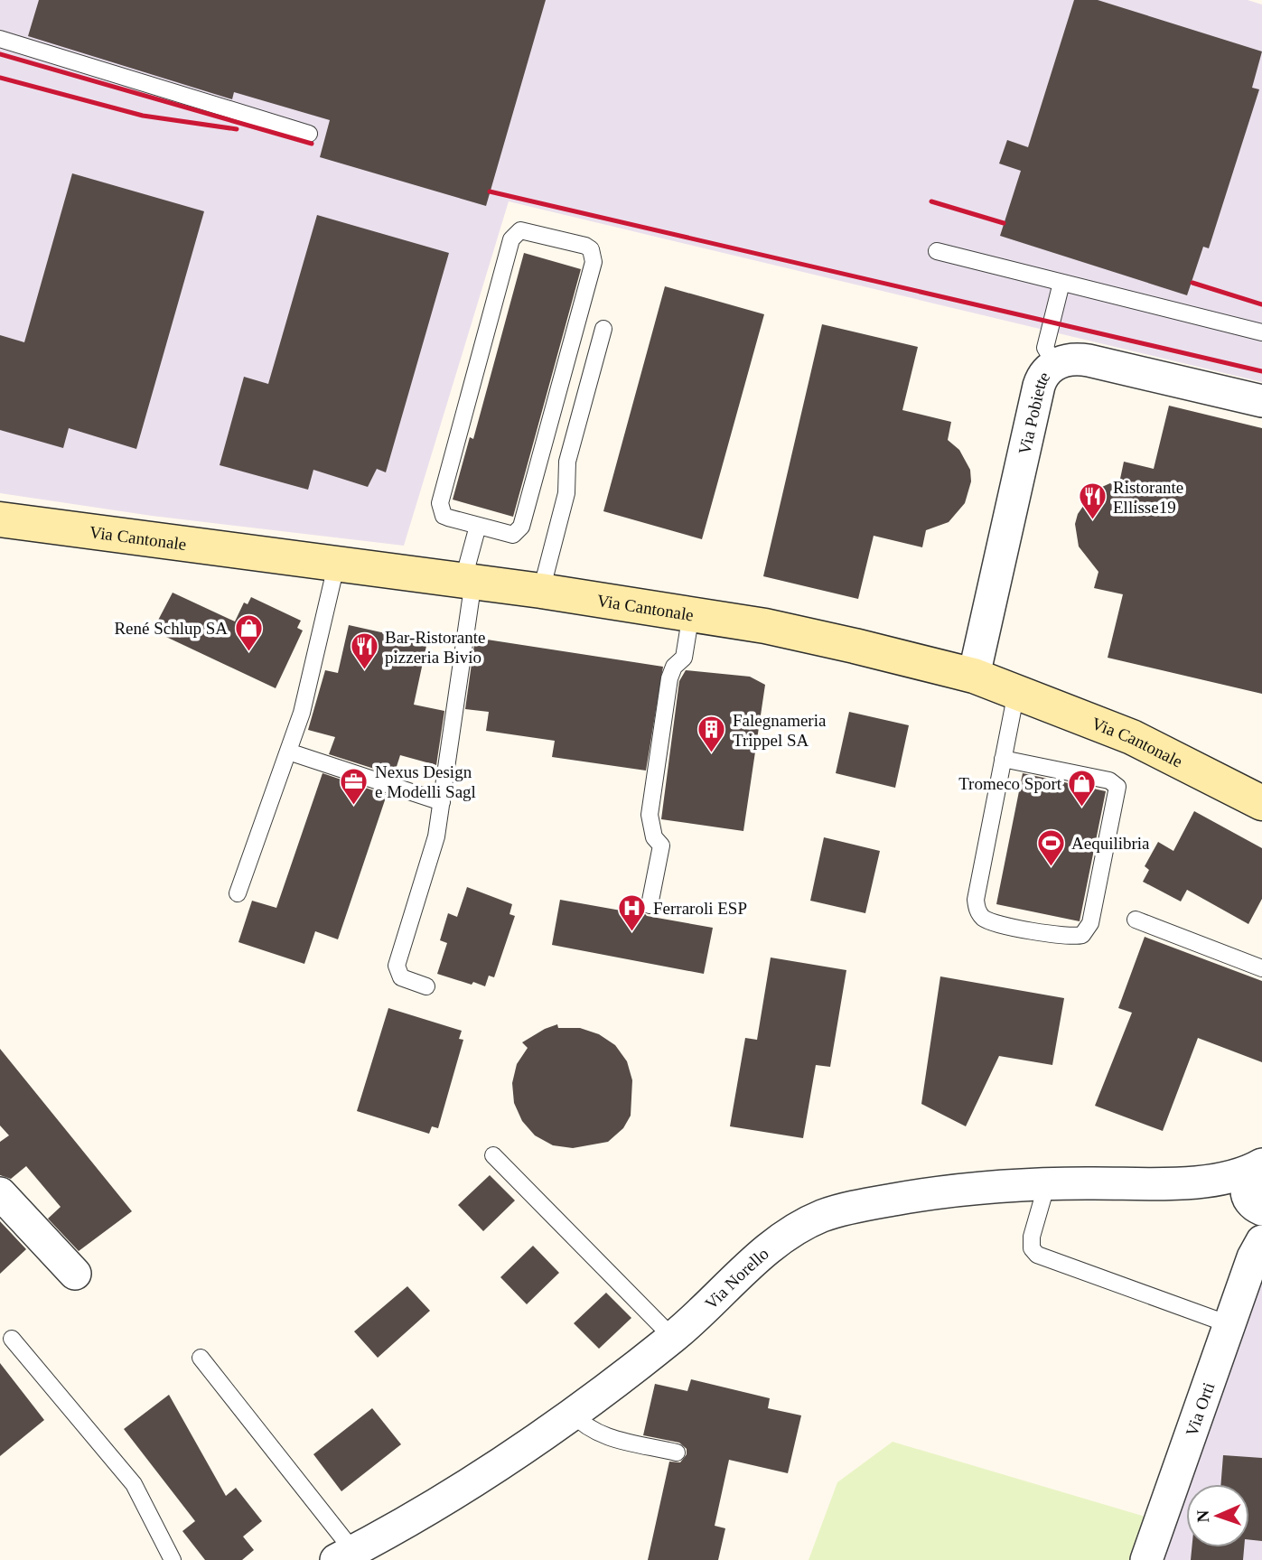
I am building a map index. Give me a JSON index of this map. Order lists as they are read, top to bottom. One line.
{"streets":{"main road":["Via Cantonale"],"street":["Via Pobiette","Via Norello","Via Orti"]},"crossings":[["Via Pobiette","Via Cantonale"],["Via Norello","Via Orti"]],"places":{"restaurant":["Ristorante Ellisse19","Bar-Ristorante pizzeria Bivio"],"shop":["René Schlup SA","Tromeco Sport"],"building":["Falegnameria Trippel SA"],"office":["Nexus Design e Modelli Sagl"],"sports":["Aequilibria"],"hospital":["Ferraroli ESP"]},"north":"left"}
